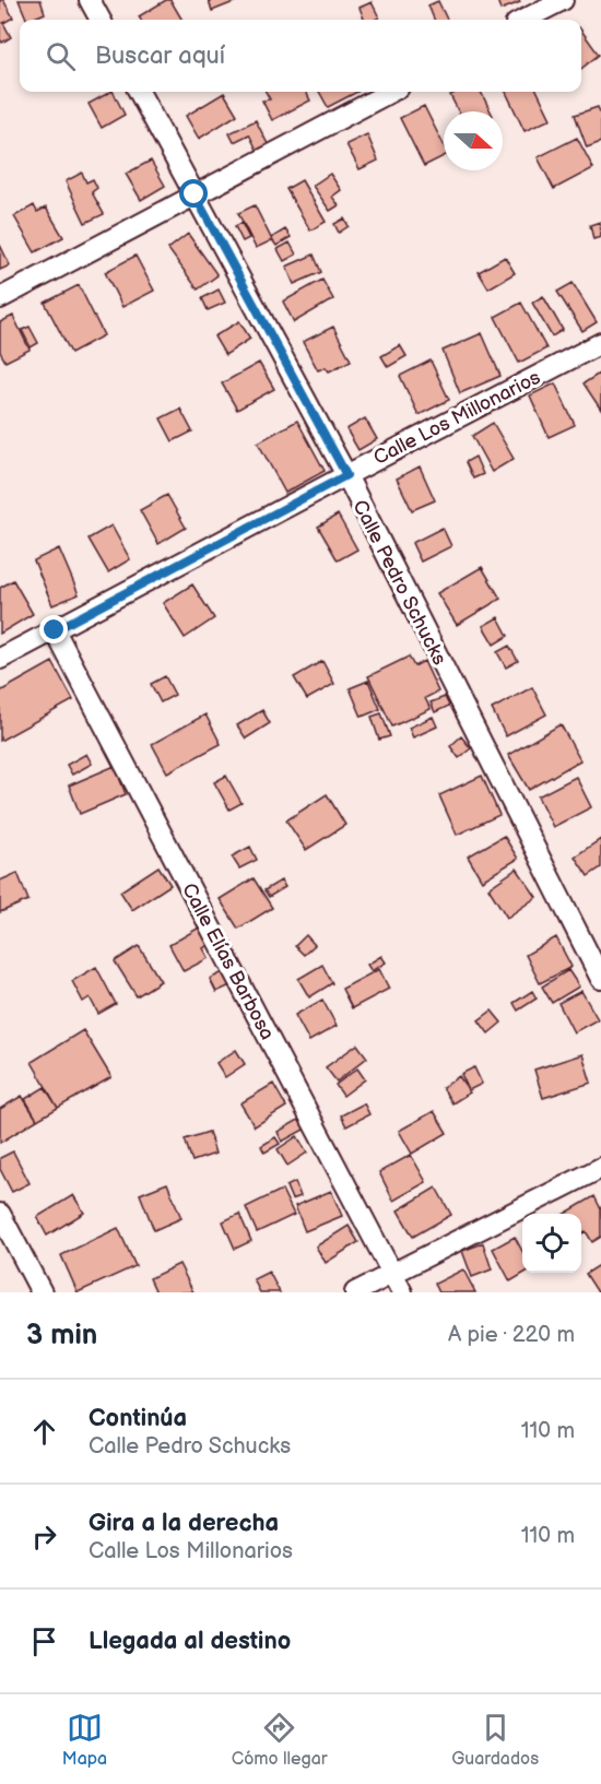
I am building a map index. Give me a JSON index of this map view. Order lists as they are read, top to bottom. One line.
{"streets":{"street":["Calle Los Millonarios","Calle Pedro Schucks","Calle Elías Barbosa"]},"crossings":[["Calle Los Millonarios","Calle Pedro Schucks"],["Calle Los Millonarios","Calle Elías Barbosa"]],"north":"right","page":{"search":"Buscar aquí","heading":["3 min","A pie · 220 m"],"list":[["Continúa","Calle Pedro Schucks","110 m"],["Gira a la derecha","Calle Los Millonarios","110 m"],"Llegada al destino"],"nav":["Mapa","Cómo llegar","Guardados"]}}
